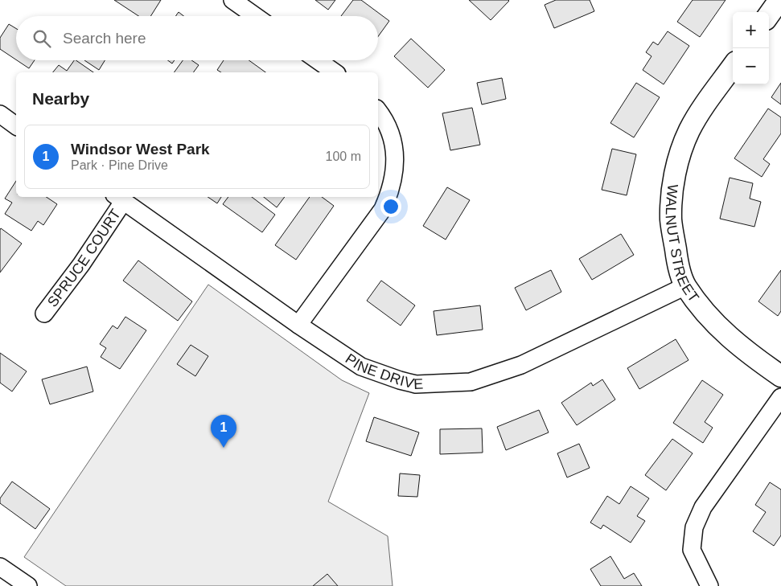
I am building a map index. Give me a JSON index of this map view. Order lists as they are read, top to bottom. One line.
{"streets":{"street":["WALNUT STREET","SPRUCE COURT","PINE DRIVE"]},"crossings":[["WALNUT STREET","PINE DRIVE"],["SPRUCE COURT","PINE DRIVE"]],"page":{"map_buttons":["+","−"],"search":"Search here","heading":"Nearby","list":[{"mark":"1","name":"Windsor West Park","note":"Park · Pine Drive","value":"100 m"}],"pins":"1"}}
